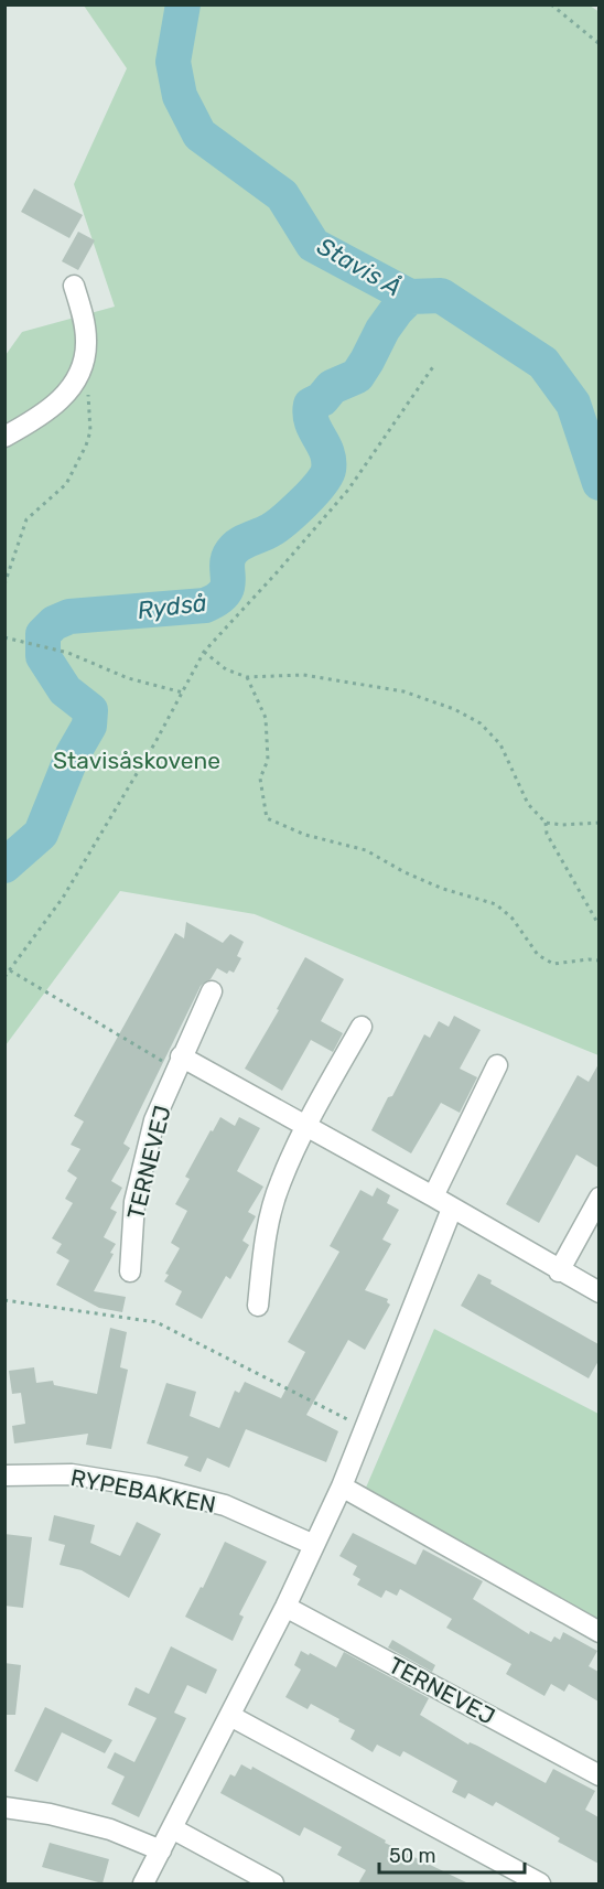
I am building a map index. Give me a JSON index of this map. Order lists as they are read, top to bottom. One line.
{"streets":{"street":["TERNEVEJ","RYPEBAKKEN"]},"water":["Stavis Å","Rydså"],"parks":["Stavisåskovene"],"scale_bar":"50 m"}
